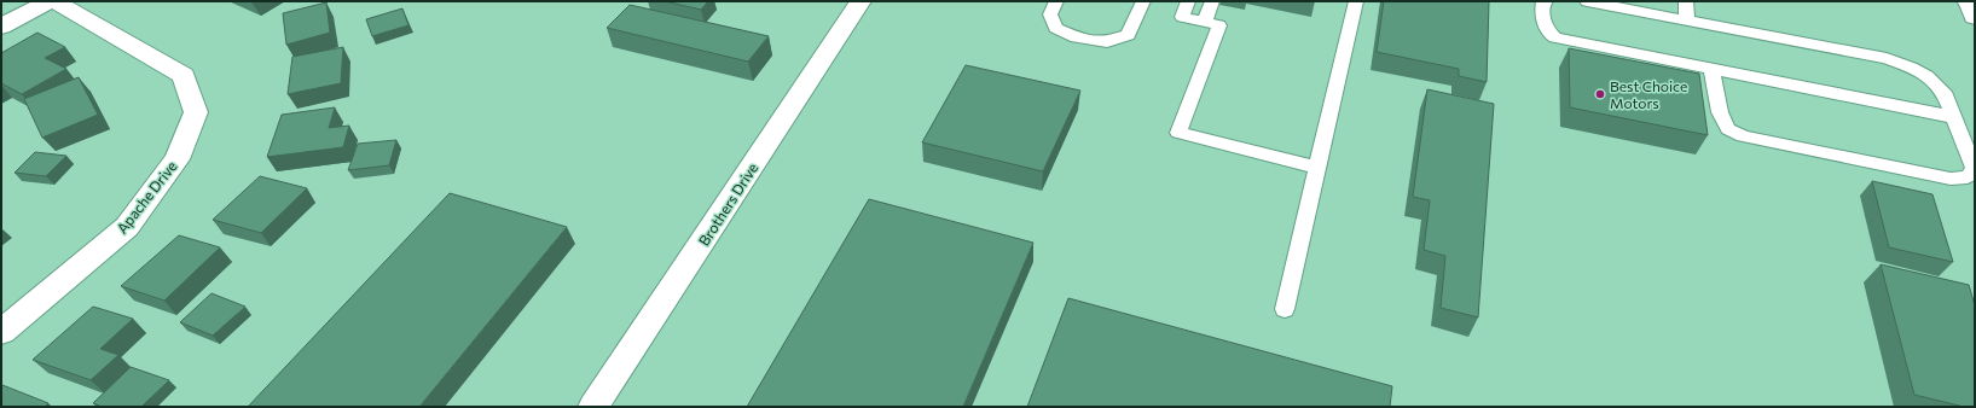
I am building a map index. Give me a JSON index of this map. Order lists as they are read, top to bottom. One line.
{"streets":{"street":["Apache Drive","Brothers Drive"]},"places":["Best Choice Motors"]}
